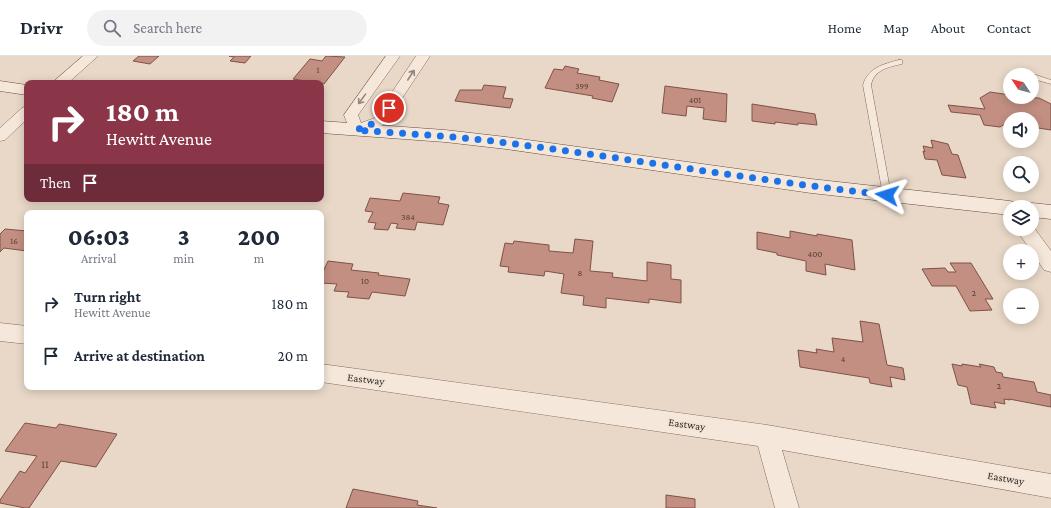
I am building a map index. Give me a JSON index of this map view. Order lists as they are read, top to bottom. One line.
{"streets":{"street":["Eastway"]},"house_numbers":["1","399","401","384","16","400","8","10","2","4","2","11"],"north":"top left","page":{"header":"Drivr","search":"Search here","nav":["Home","Map","About","Contact"],"map_buttons":["+","−"],"turn":["180 m","Hewitt Avenue"],"then":"Then","eta":["06:03","Arrival","3","min","200","m"],"list":[{"name":"Turn right","note":"Hewitt Avenue","value":"180 m"},{"name":"Arrive at destination","value":"20 m"}]}}
